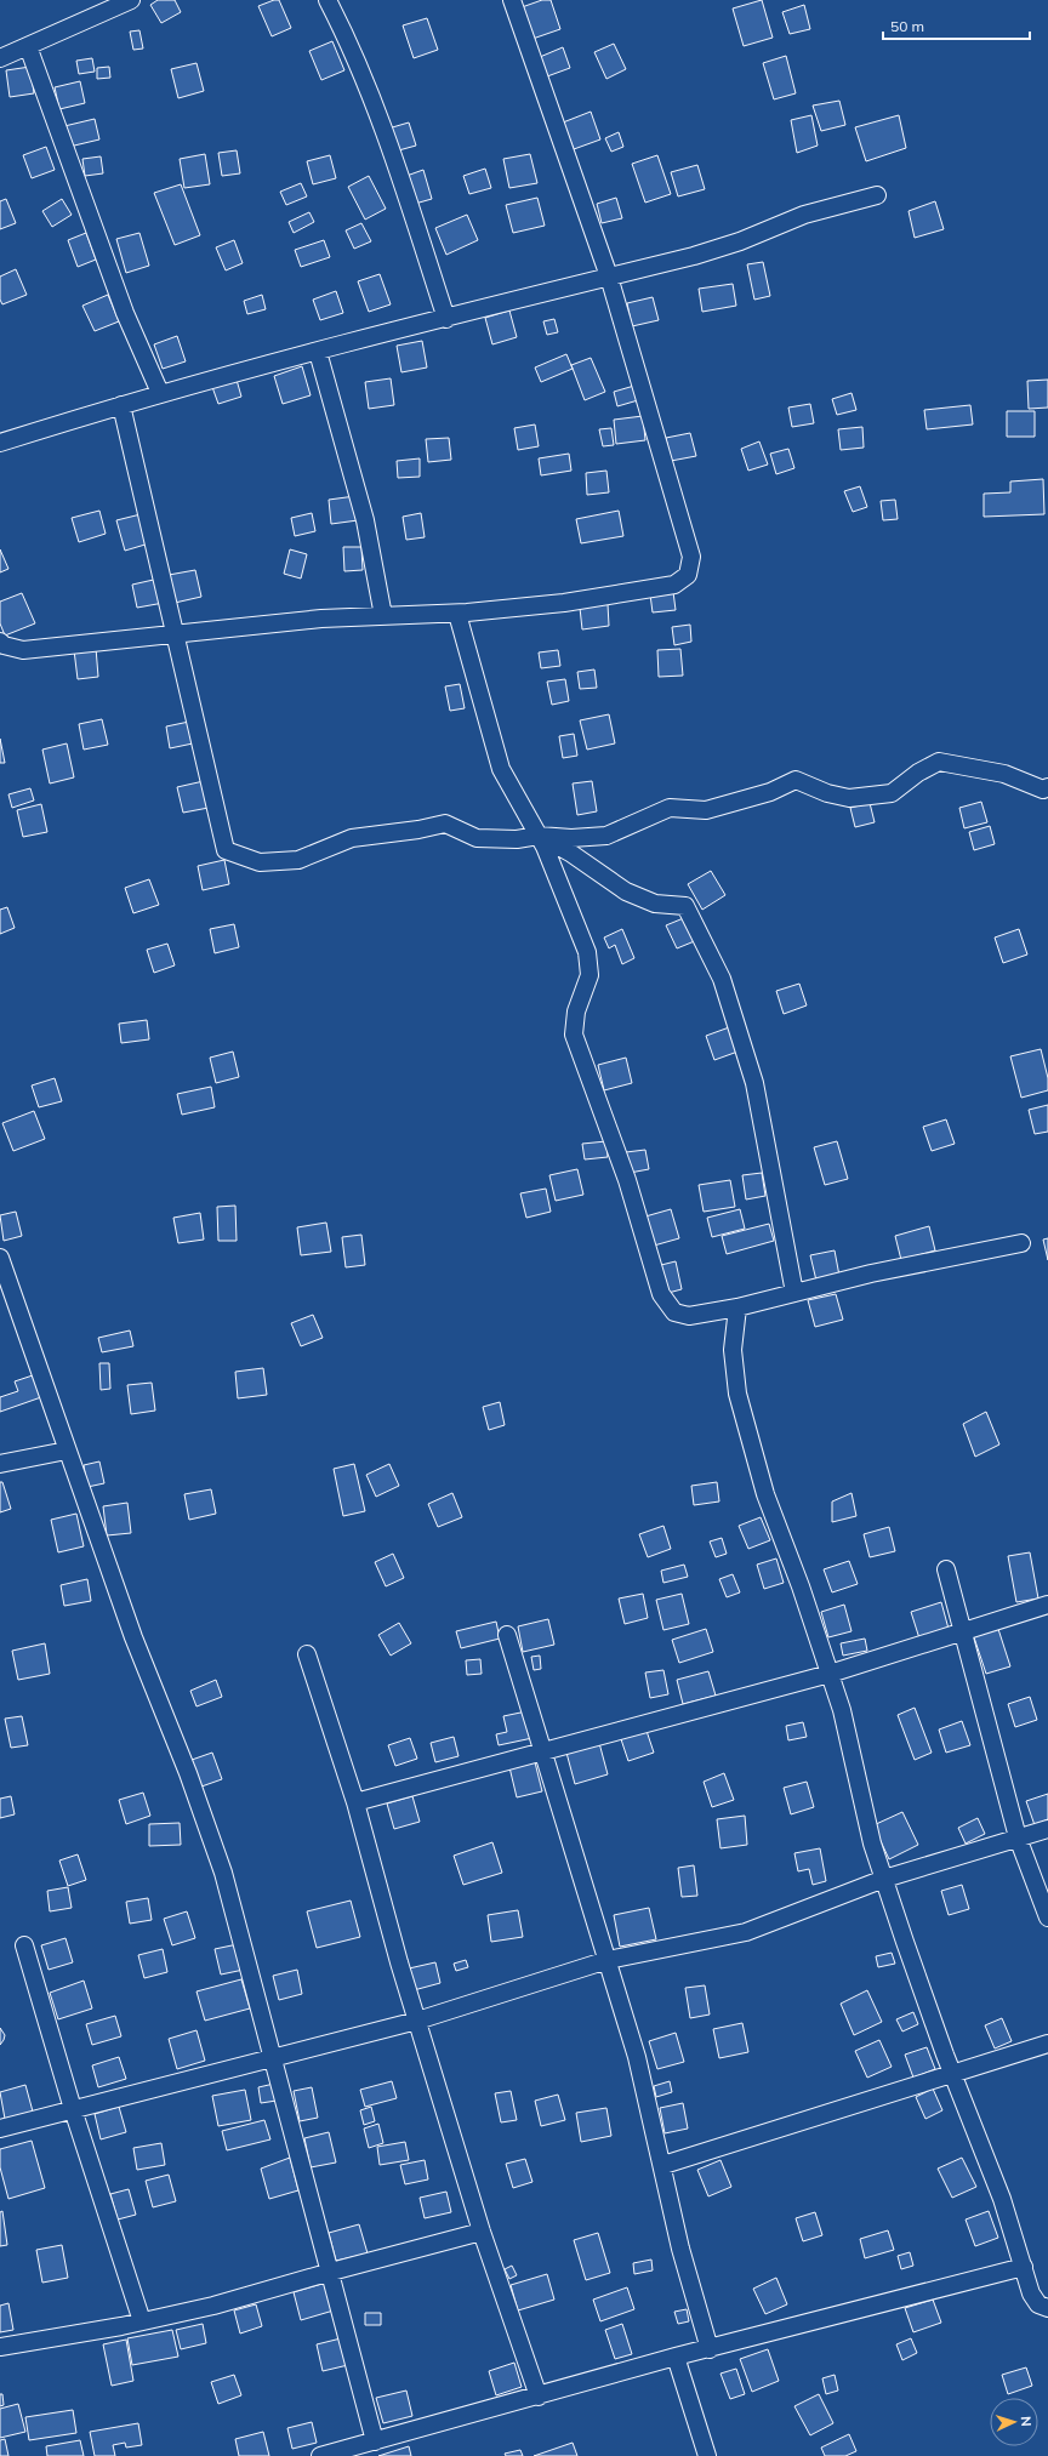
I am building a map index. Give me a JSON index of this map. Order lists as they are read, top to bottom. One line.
{"scale_bar":"50 m","north":"right"}
